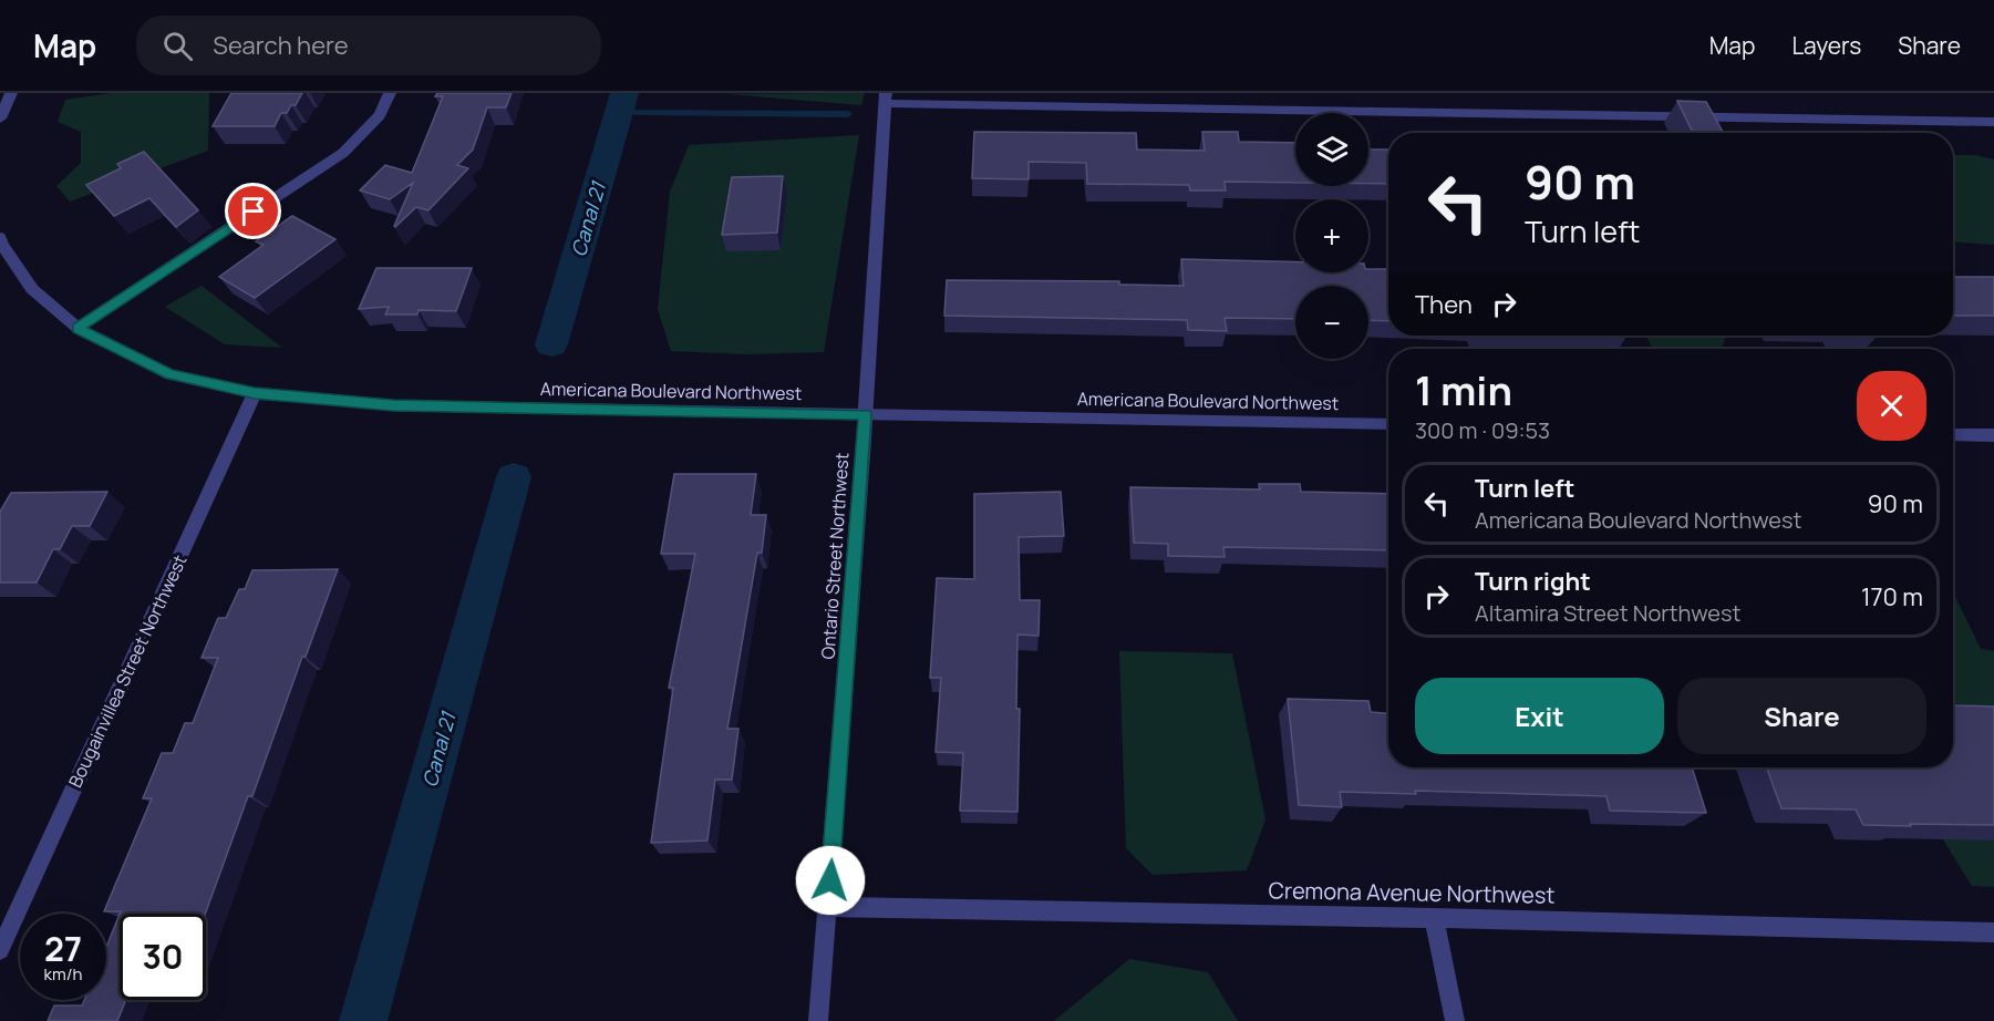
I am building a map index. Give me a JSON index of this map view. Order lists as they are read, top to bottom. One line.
{"streets":{"street":["Americana Boulevard Northwest","Ontario Street Northwest","Bougainvillea Street Northwest","Cremona Avenue Northwest"]},"crossings":[["Americana Boulevard Northwest","Ontario Street Northwest"],["Americana Boulevard Northwest","Bougainvillea Street Northwest"],["Ontario Street Northwest","Cremona Avenue Northwest"]],"water":["Canal 21"],"page":{"header":"Map","search":"Search here","nav":["Map","Layers","Share"],"map_buttons":["+","−"],"turn":["90 m","Turn left"],"then":"Then","heading":["1 min","300 m · 09:53"],"list":[{"name":"Turn left","note":"Americana Boulevard Northwest","value":"90 m"},{"name":"Turn right","note":"Altamira Street Northwest","value":"170 m"}],"buttons":["Exit","Share"],"speed":"27 km/h","limit":"30"}}
